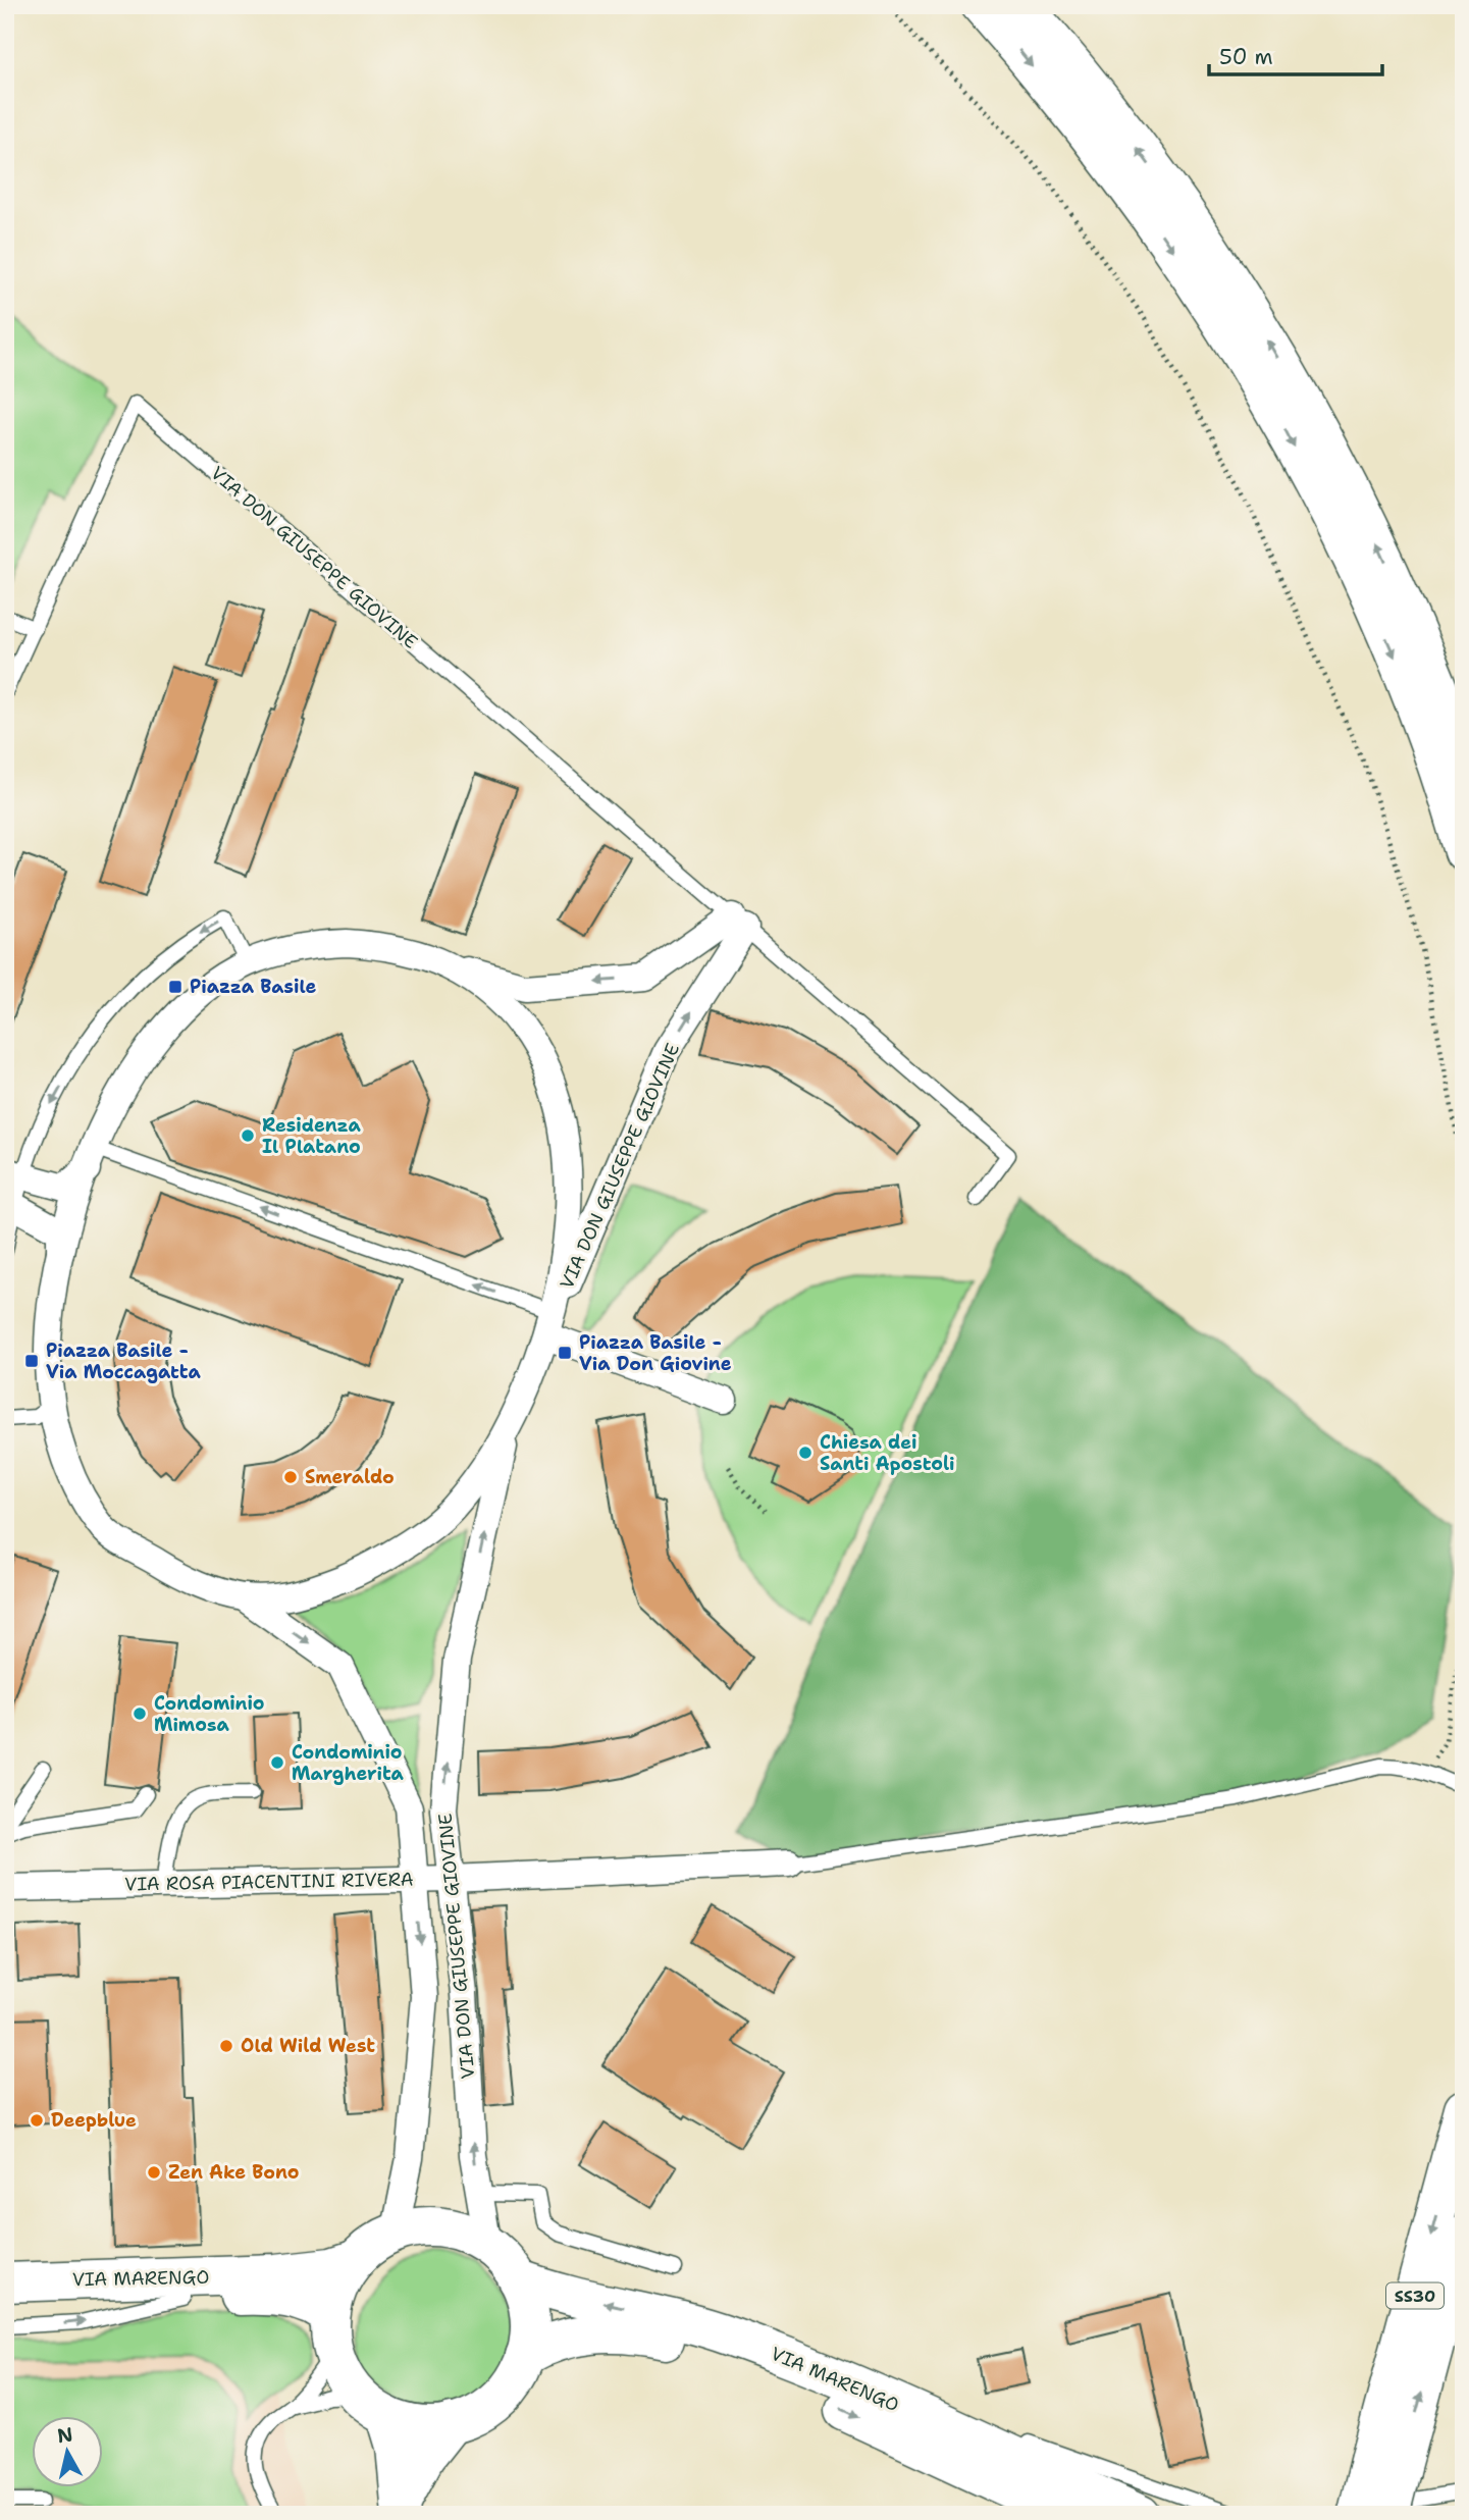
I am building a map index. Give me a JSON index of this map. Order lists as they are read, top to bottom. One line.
{"streets":{"main road":["VIA MARENGO","SS30"],"street":["VIA DON GIUSEPPE GIOVINE","VIA ROSA PIACENTINI RIVERA"]},"crossings":[["VIA DON GIUSEPPE GIOVINE","VIA ROSA PIACENTINI RIVERA"],["VIA DON GIUSEPPE GIOVINE","VIA MARENGO"]],"places":{"transit":["Piazza Basile","Piazza Basile - Via Don Giovine","Piazza Basile - Via Moccagatta"],"other":["Residenza Il Platano","Chiesa dei Santi Apostoli","Smeraldo","Condominio Mimosa","Condominio Margherita","Old Wild West","Deepblue","Zen Ake Bono"]},"scale_bar":"50 m","north":"top"}
